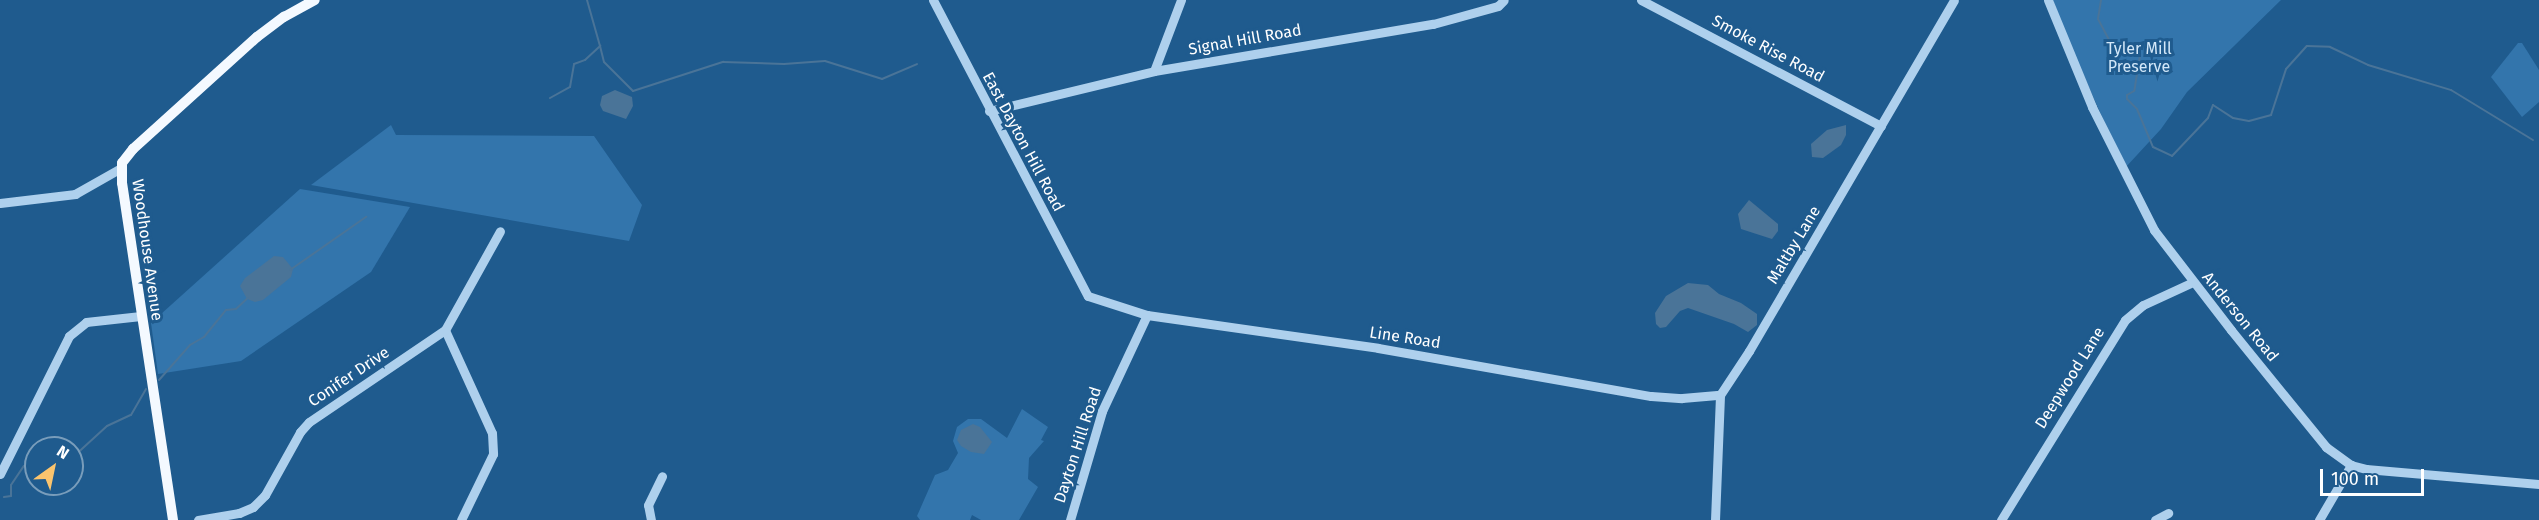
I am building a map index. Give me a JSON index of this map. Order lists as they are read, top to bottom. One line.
{"streets":{"main road":["Woodhouse Avenue"],"street":["Signal Hill Road","Smoke Rise Road","East Dayton Hill Road","Maltby Lane","Anderson Road","Line Road","Conifer Drive","Deepwood Lane","Dayton Hill Road"]},"crossings":[["Signal Hill Road","East Dayton Hill Road"],["Smoke Rise Road","Maltby Lane"],["East Dayton Hill Road","Line Road"],["Maltby Lane","Line Road"],["Anderson Road","Deepwood Lane"],["Line Road","Dayton Hill Road"]],"parks":["Tyler Mill Preserve"],"scale_bar":"100 m","north":"top right"}
